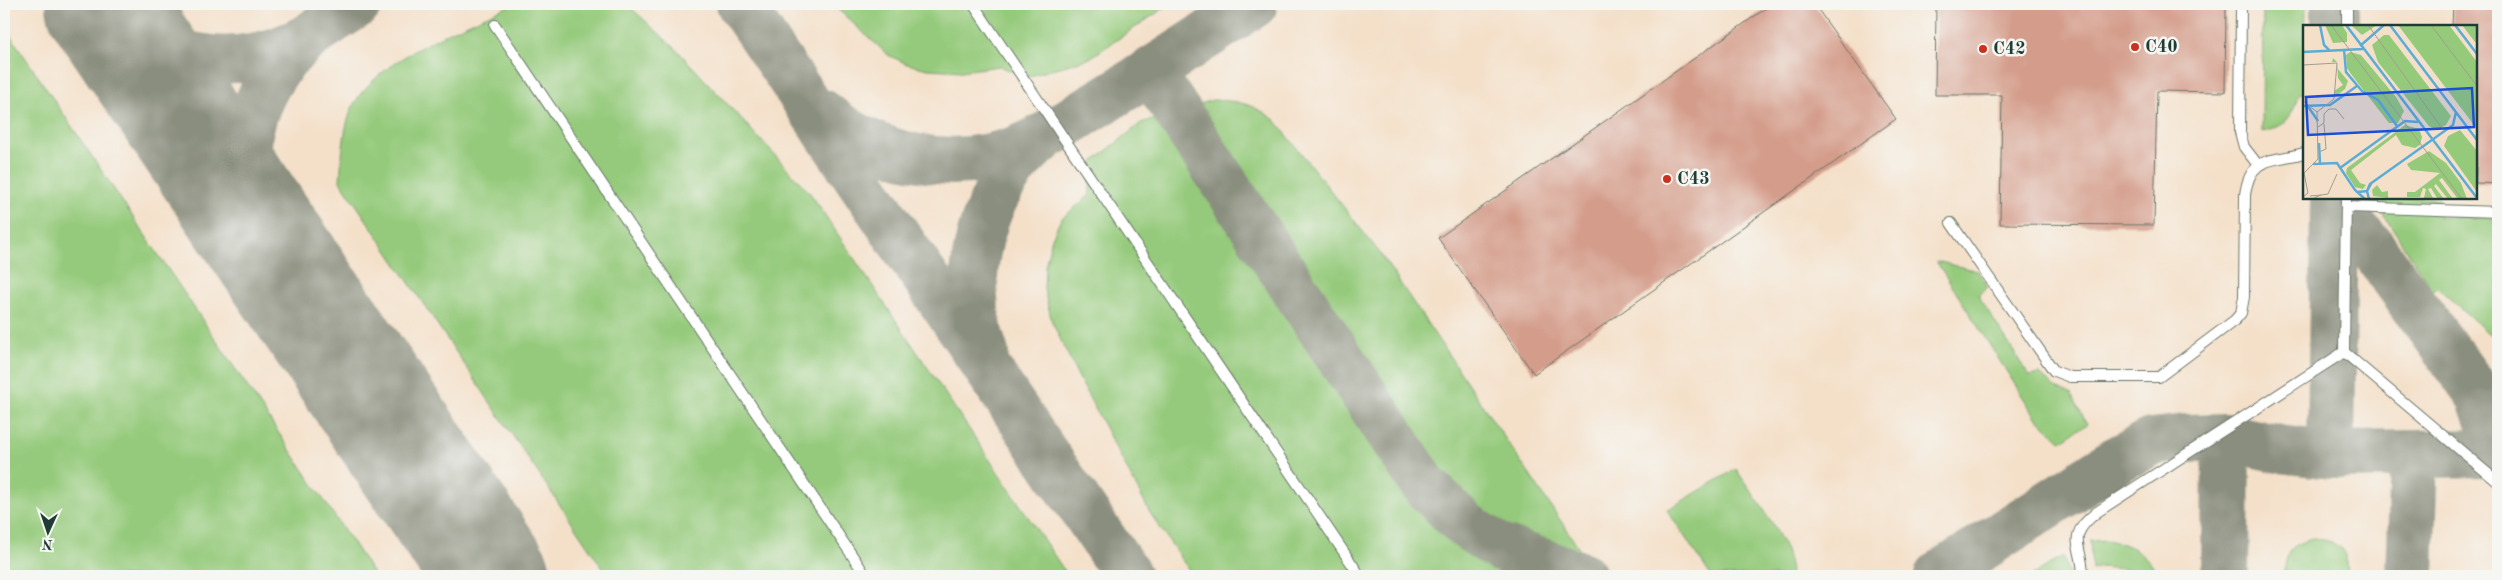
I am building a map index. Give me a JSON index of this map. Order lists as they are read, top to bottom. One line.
{"places":["C40","C42","C43"],"north":"bottom"}
